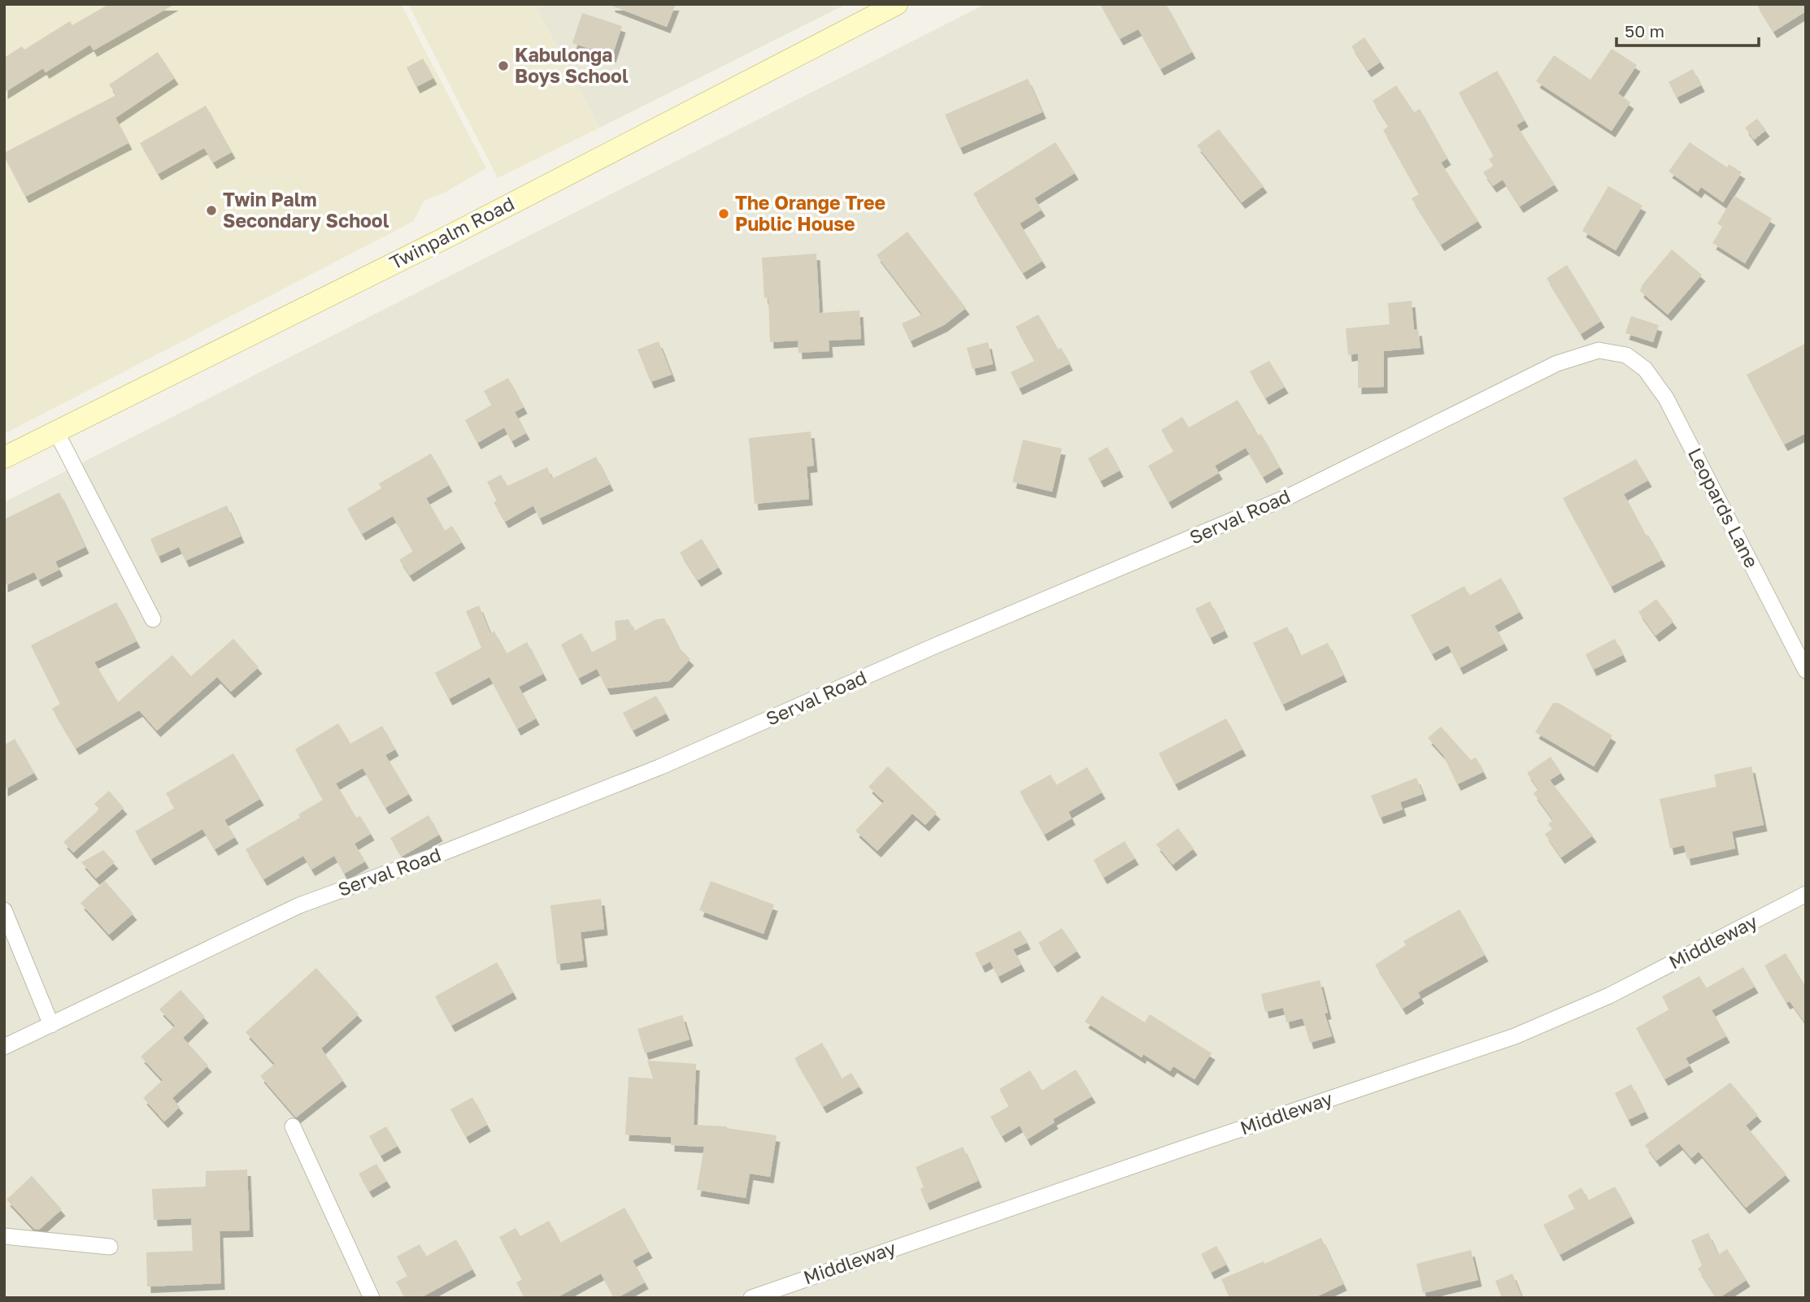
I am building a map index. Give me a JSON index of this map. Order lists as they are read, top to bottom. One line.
{"streets":{"main road":["Twinpalm Road"],"street":["Leopards Lane","Serval Road","Middleway"]},"crossings":[["Leopards Lane","Serval Road"]],"places":["Kabulonga Boys School","Twin Palm Secondary School","The Orange Tree Public House"],"scale_bar":"50 m"}
